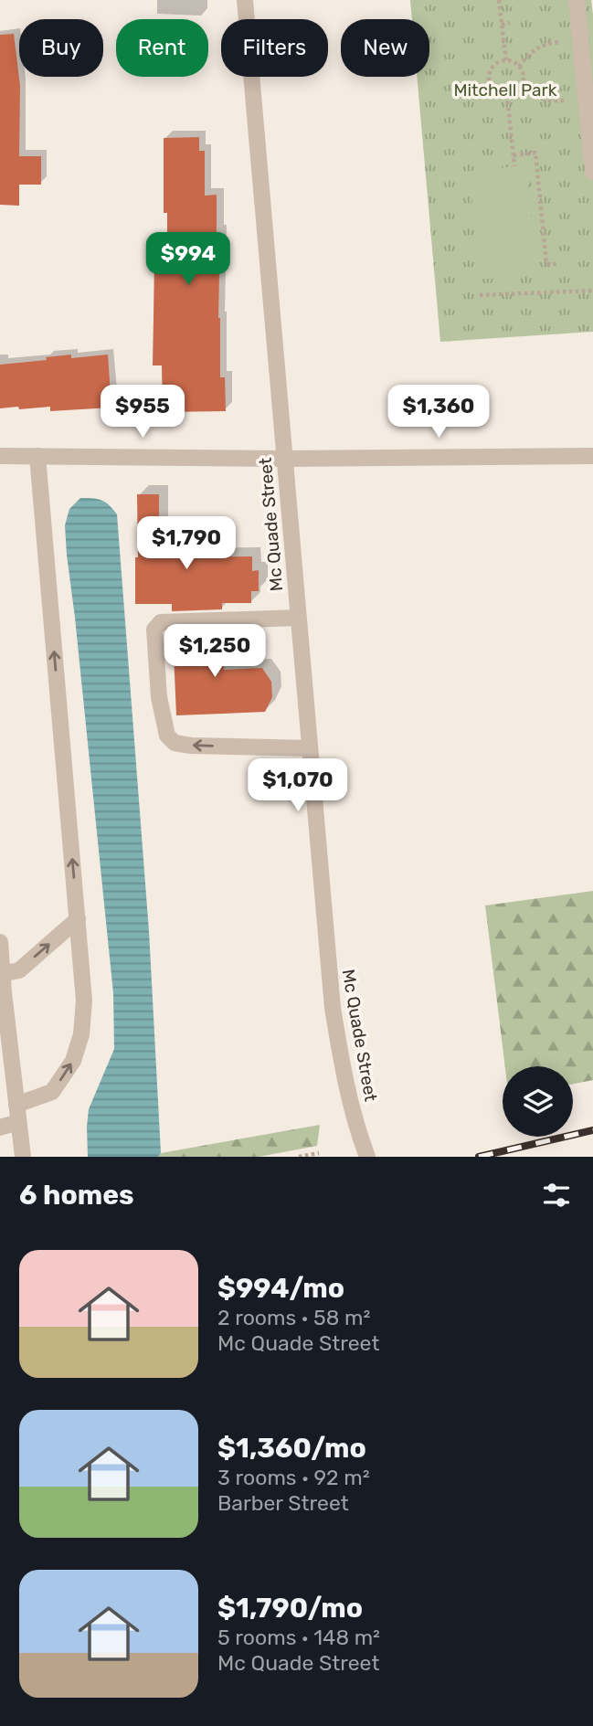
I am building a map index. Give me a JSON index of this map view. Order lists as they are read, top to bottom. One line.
{"streets":{"street":["Mc Quade Street"]},"parks":["Mitchell Park"],"page":{"chip":["Buy","Rent","Filters","New"],"price":["$994","$955","$1,360","$1,790","$1,250","$1,070"],"heading":"6 homes","list":[{"name":"$994/mo","note":"2 rooms · 58 m² · Mc Quade Street"},{"name":"$1,360/mo","note":"3 rooms · 92 m² · Barber Street"},{"name":"$1,790/mo","note":"5 rooms · 148 m² · Mc Quade Street"}]}}
